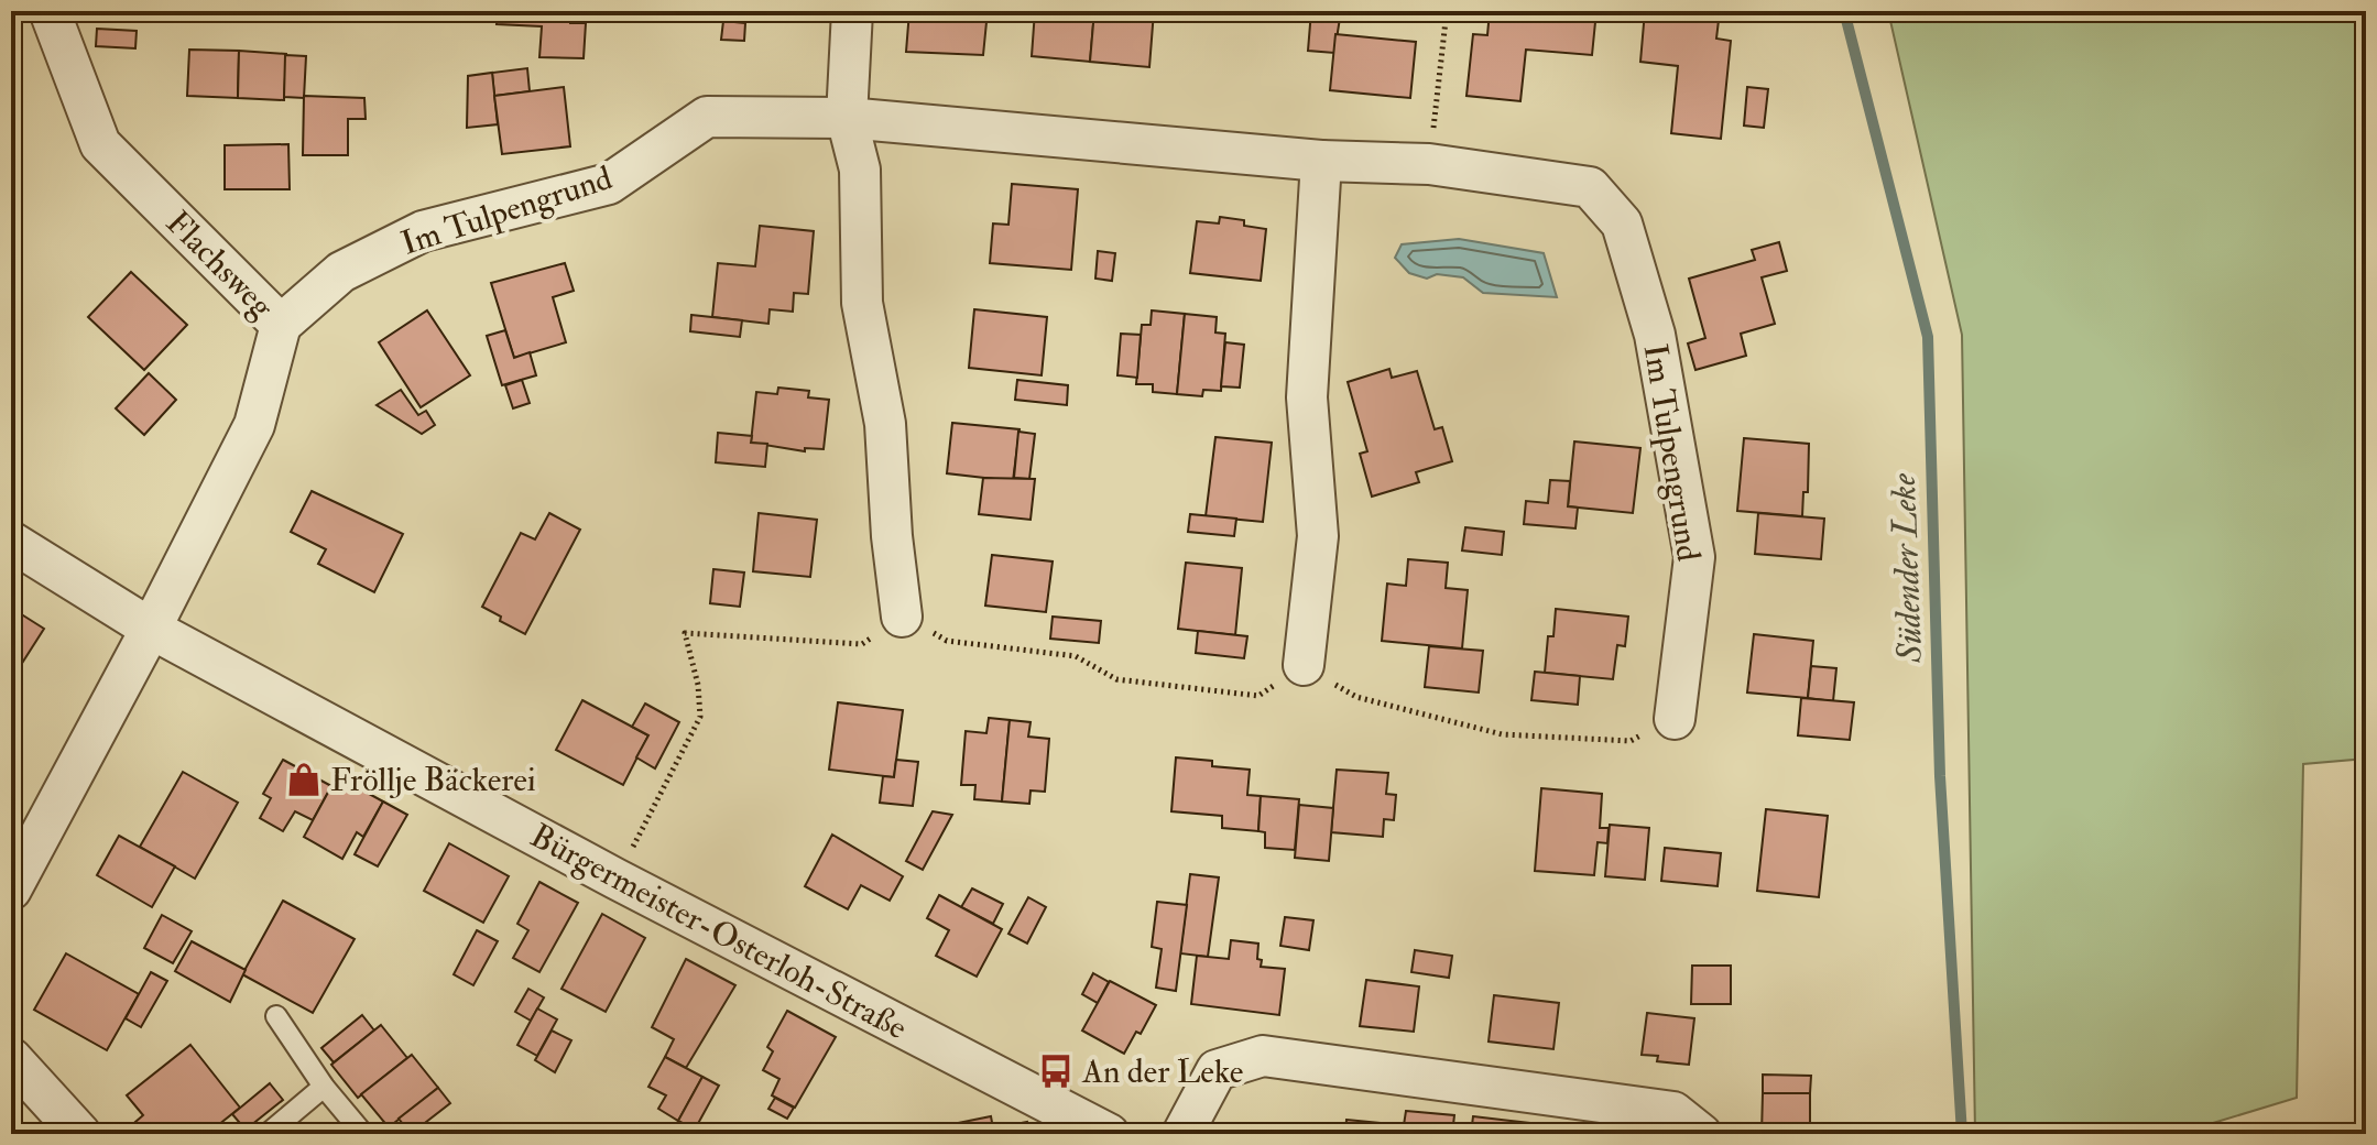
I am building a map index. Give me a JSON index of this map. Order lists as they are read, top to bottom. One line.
{"streets":{"street":["Im Tulpengrund","Flachsweg","Bürgermeister-Osterloh-Straße"]},"crossings":[["Im Tulpengrund","Flachsweg"],["Flachsweg","Bürgermeister-Osterloh-Straße"]],"water":["Südender Leke"],"places":{"shop":["Fröllje Bäckerei"],"bus stop":["An der Leke"]}}
